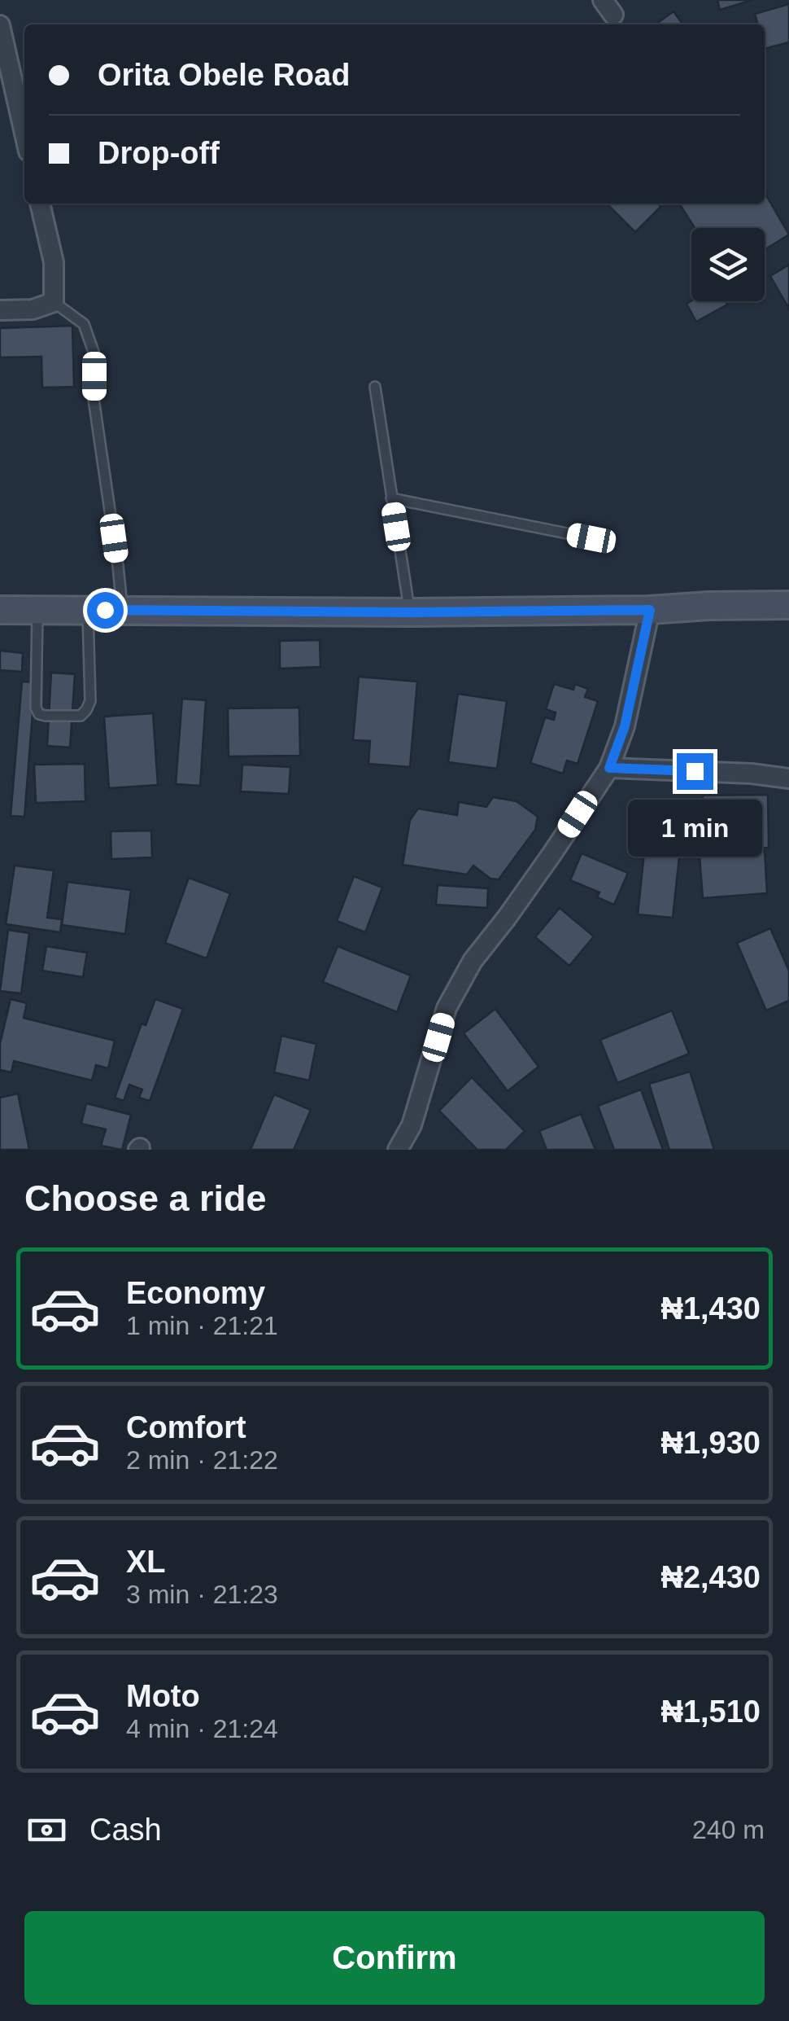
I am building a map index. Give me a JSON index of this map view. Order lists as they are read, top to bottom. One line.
{"page":{"banner":["Orita Obele Road","Drop-off"],"bubble":"1 min","heading":"Choose a ride","list":[{"name":"Economy","note":"1 min · 21:21","value":"₦1,430"},{"name":"Comfort","note":"2 min · 21:22","value":"₦1,930"},{"name":"XL","note":"3 min · 21:23","value":"₦2,430"},{"name":"Moto","note":"4 min · 21:24","value":"₦1,510"}],"pay":["Cash","240 m"],"buttons":"Confirm"}}
